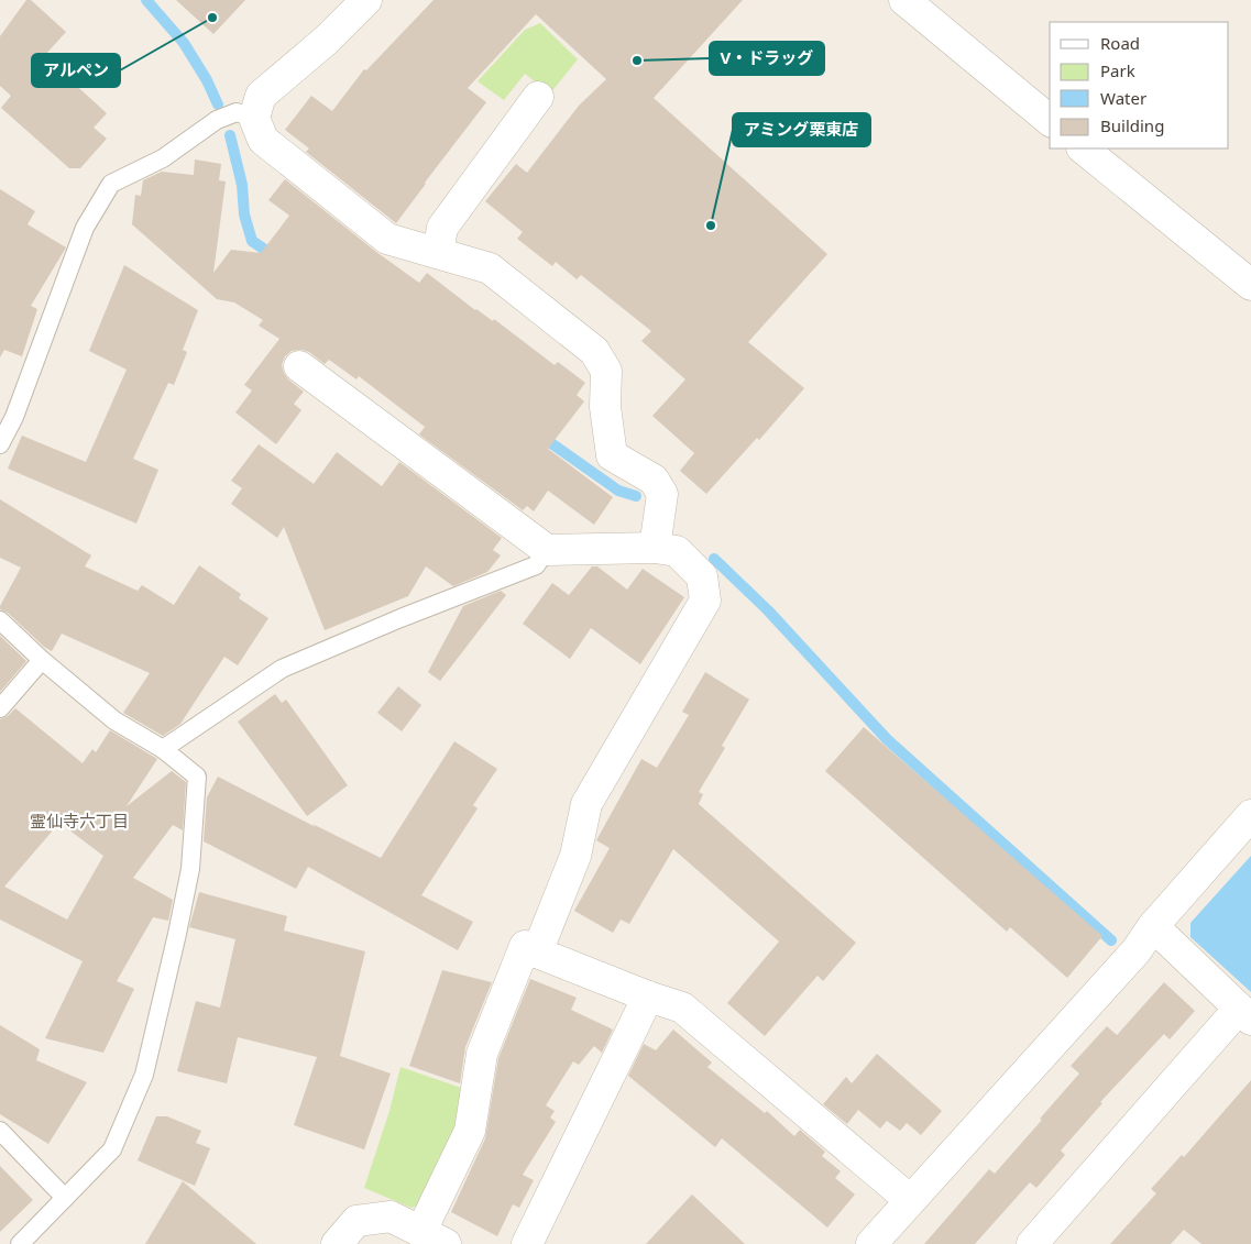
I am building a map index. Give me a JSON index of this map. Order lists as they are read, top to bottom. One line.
{"districts":["霊仙寺六丁目"],"places":["アルペン","V・ドラッグ","アミング栗東店"],"legend":["Road","Park","Water","Building"]}
